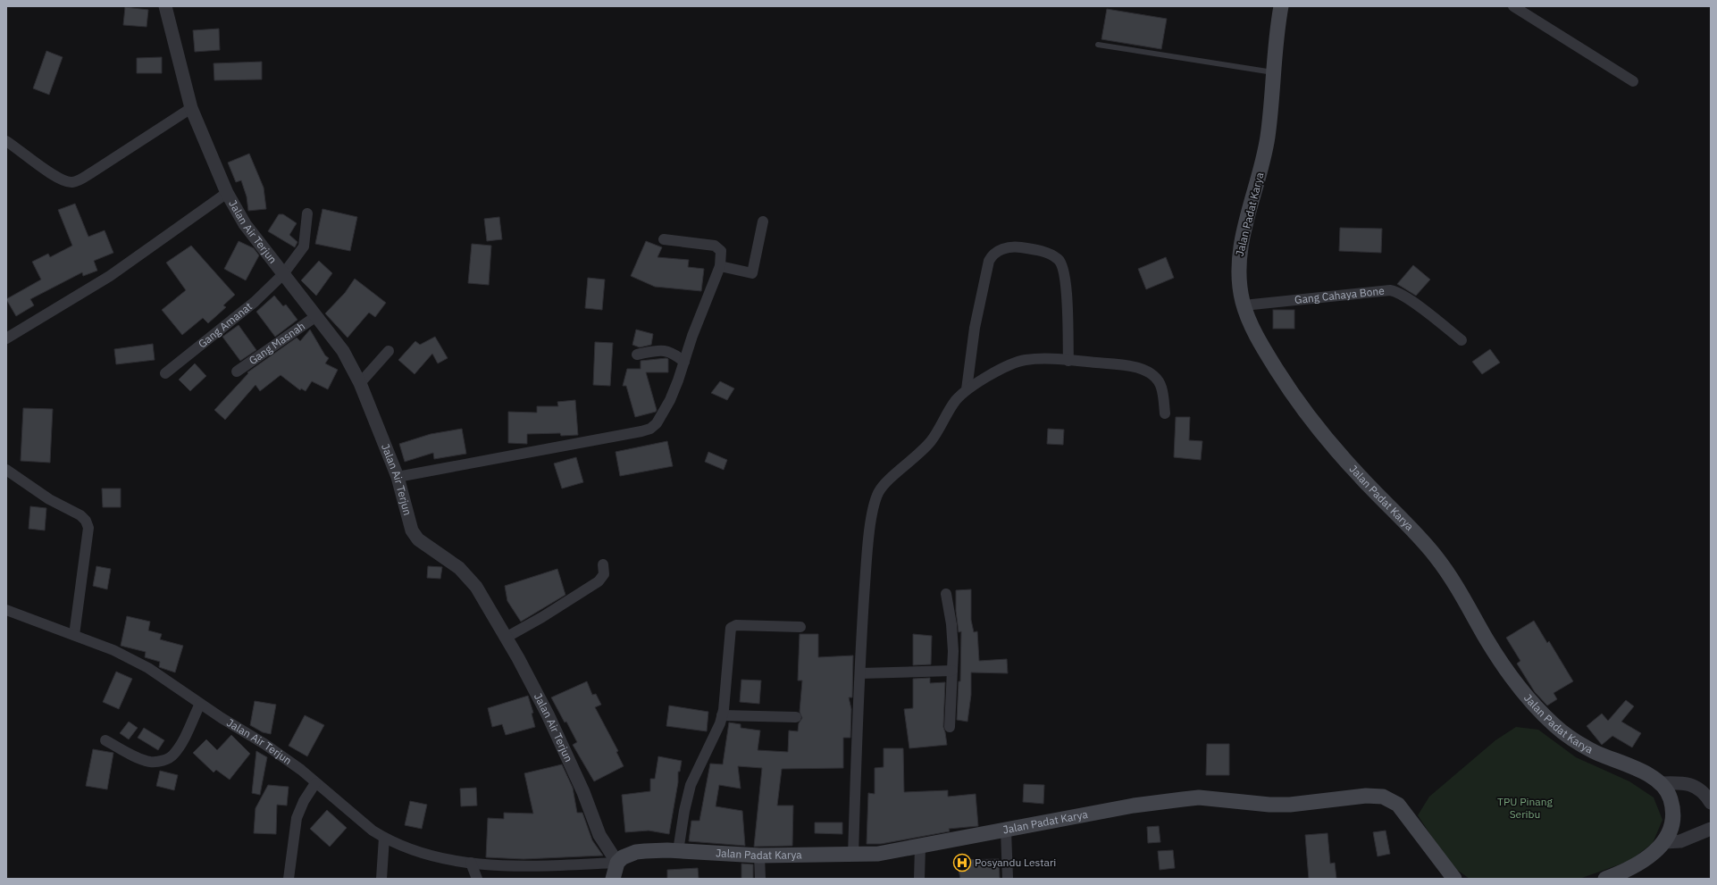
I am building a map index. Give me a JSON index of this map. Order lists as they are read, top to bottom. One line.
{"streets":{"main road":["Jalan Padat Karya"],"street":["Jalan Air Terjun","Gang Cahaya Bone","Gang Amanat","Gang Masnah"]},"crossings":[["Jalan Padat Karya","Jalan Air Terjun"],["Jalan Padat Karya","Gang Cahaya Bone"],["Jalan Air Terjun","Gang Amanat"],["Jalan Air Terjun","Gang Masnah"]],"parks":["TPU Pinang Seribu"],"places":{"hospital":["Posyandu Lestari"]}}
